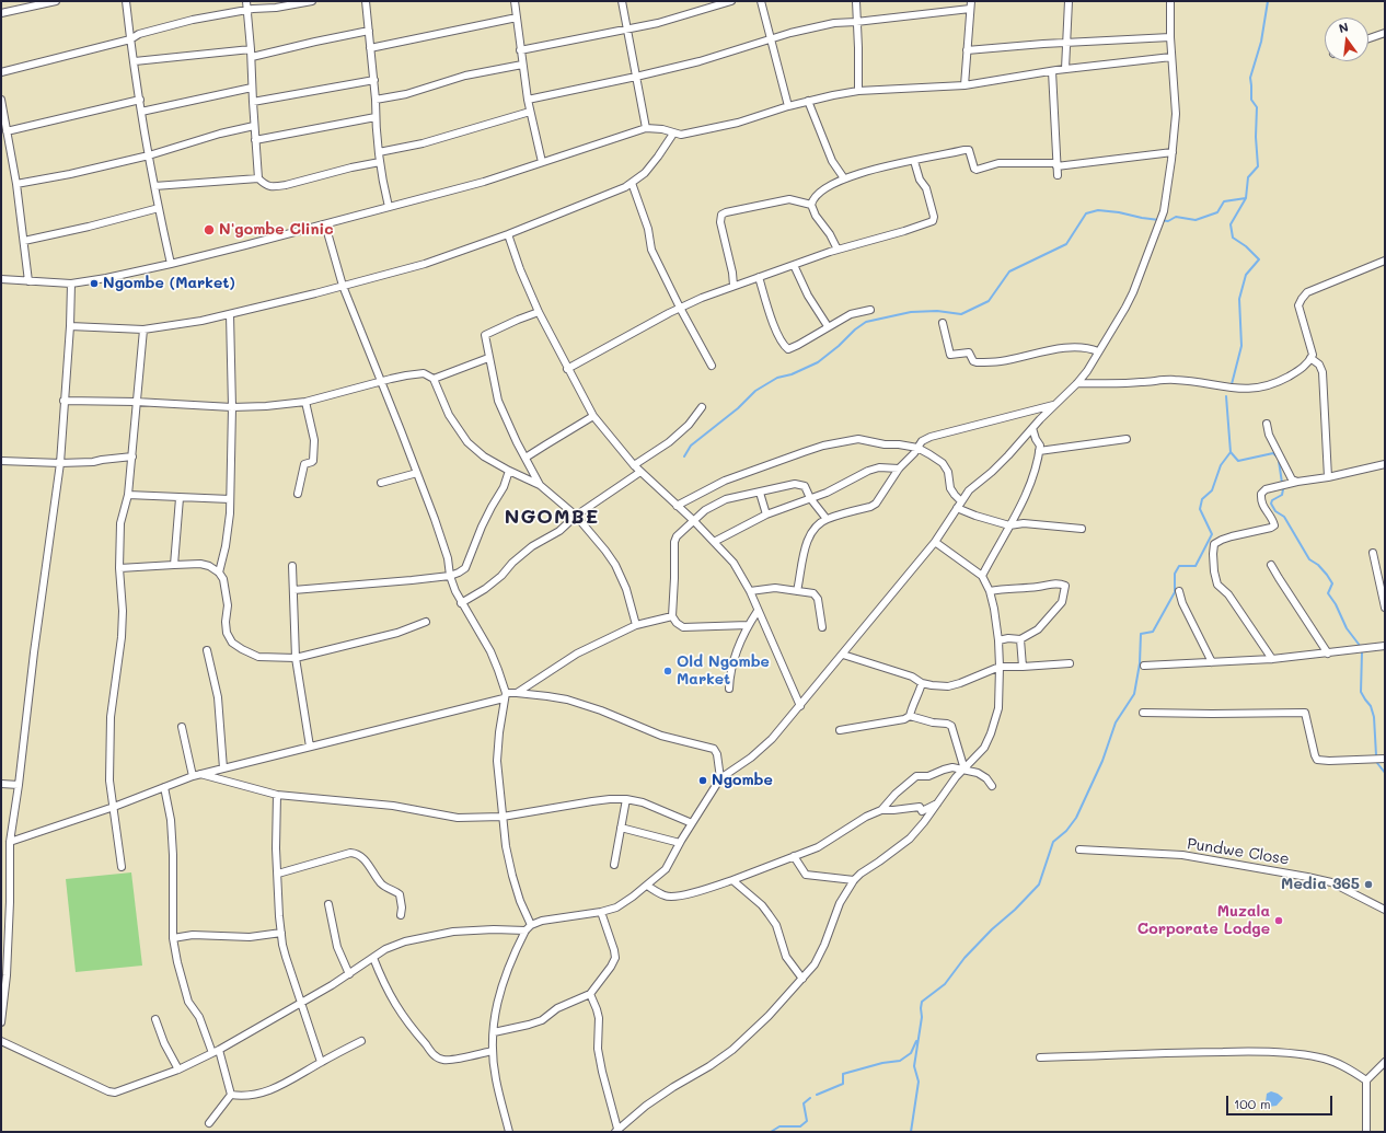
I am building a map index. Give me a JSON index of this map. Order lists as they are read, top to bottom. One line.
{"streets":{"street":["Pundwe Close"]},"districts":["NGOMBE"],"places":["N'gombe Clinic","Ngombe (Market)","Old Ngombe Market","Ngombe","Media 365","Muzala Corporate Lodge"],"scale_bar":"100 m","north":"top"}
